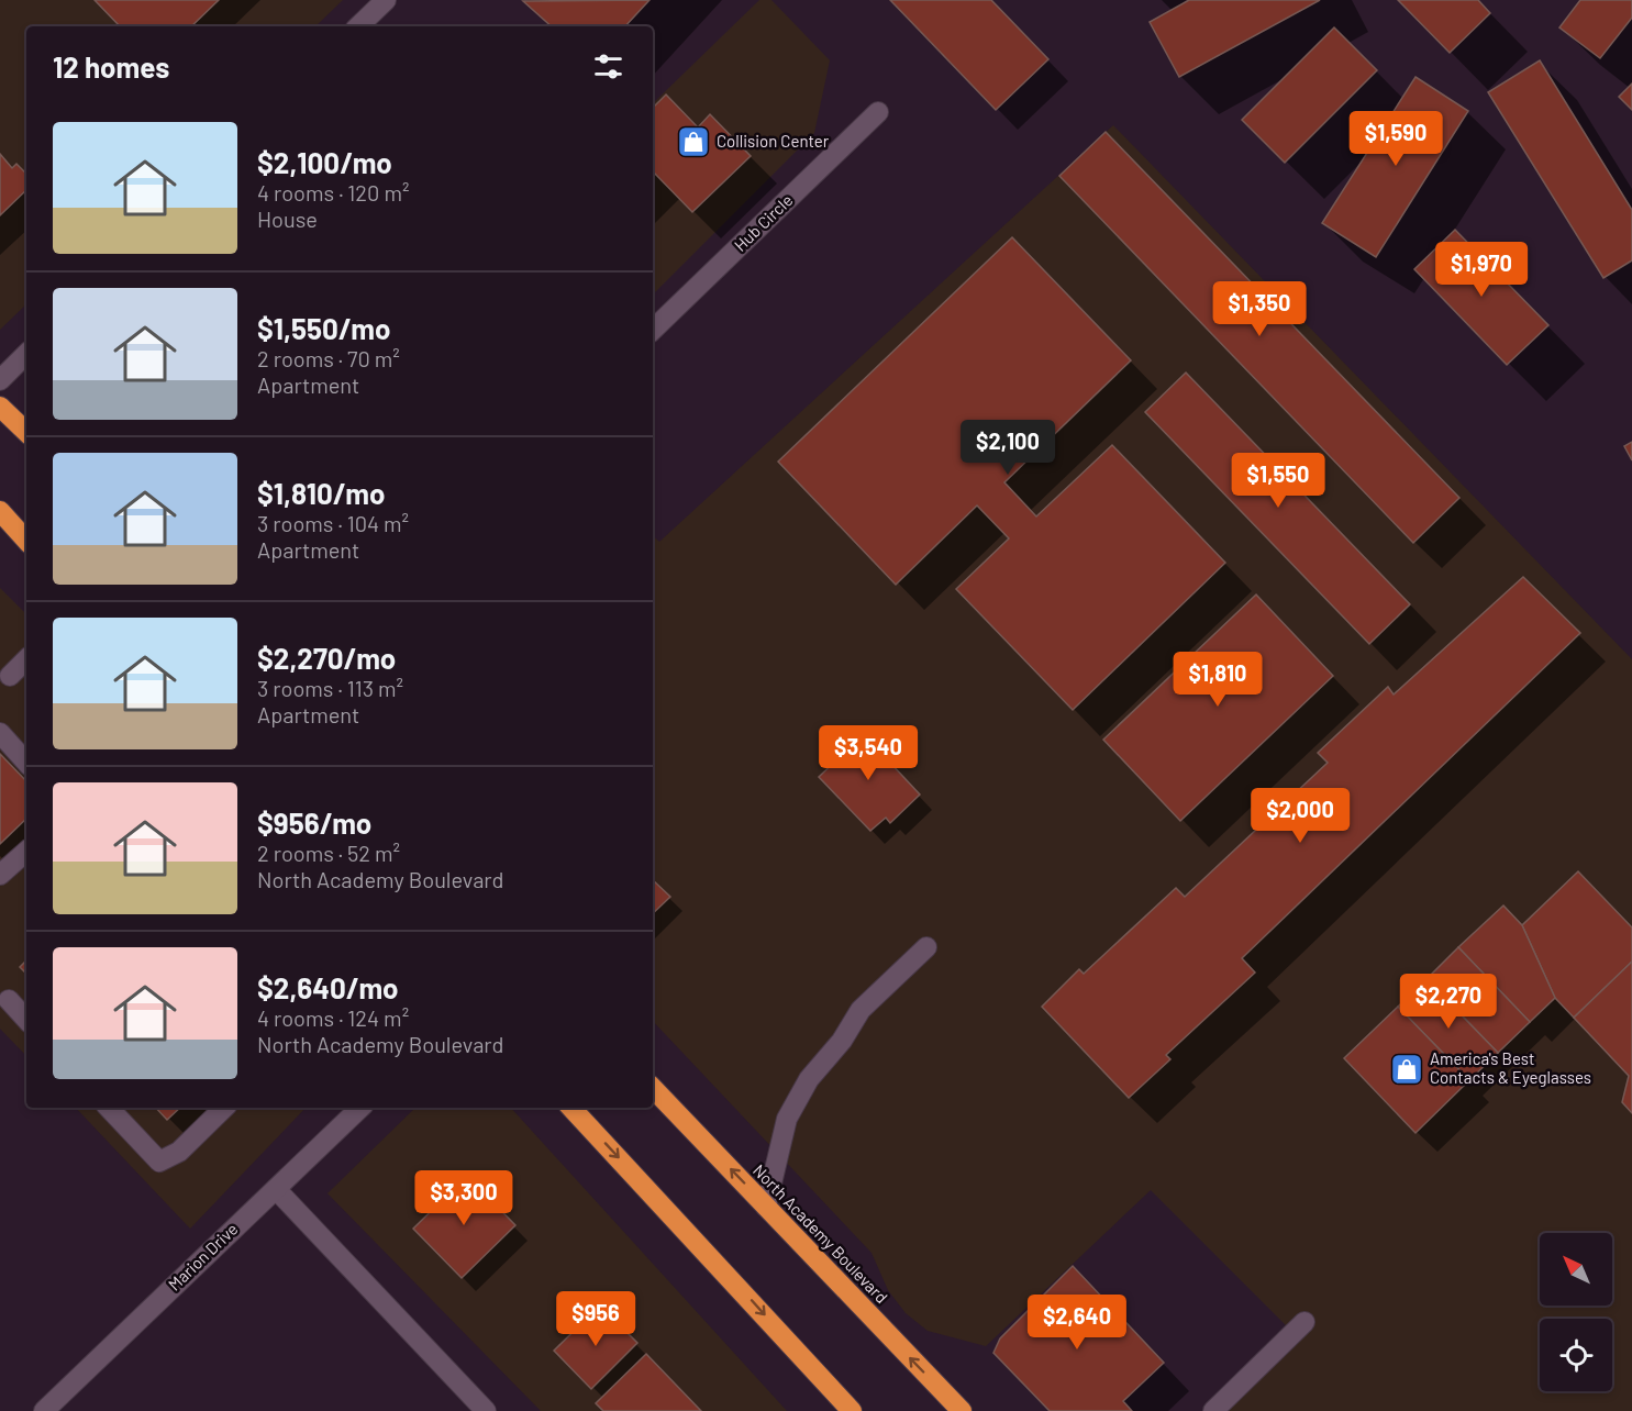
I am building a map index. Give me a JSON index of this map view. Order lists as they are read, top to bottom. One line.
{"streets":{"highway":["North Academy Boulevard"],"street":["Hub Circle","Marion Drive"]},"places":{"shop":["Collision Center","America's Best Contacts & Eyeglasses"]},"north":"top left","page":{"heading":"12 homes","list":[{"name":"$2,100/mo","note":"4 rooms · 120 m² · House"},{"name":"$1,550/mo","note":"2 rooms · 70 m² · Apartment"},{"name":"$1,810/mo","note":"3 rooms · 104 m² · Apartment"},{"name":"$2,270/mo","note":"3 rooms · 113 m² · Apartment"},{"name":"$956/mo","note":"2 rooms · 52 m² · North Academy Boulevard"},{"name":"$2,640/mo","note":"4 rooms · 124 m² · North Academy Boulevard"}],"price":["$1,590","$1,970","$1,350","$2,100","$1,550","$1,810","$3,540","$2,000","$2,270","$3,300","$956","$2,640"]}}
